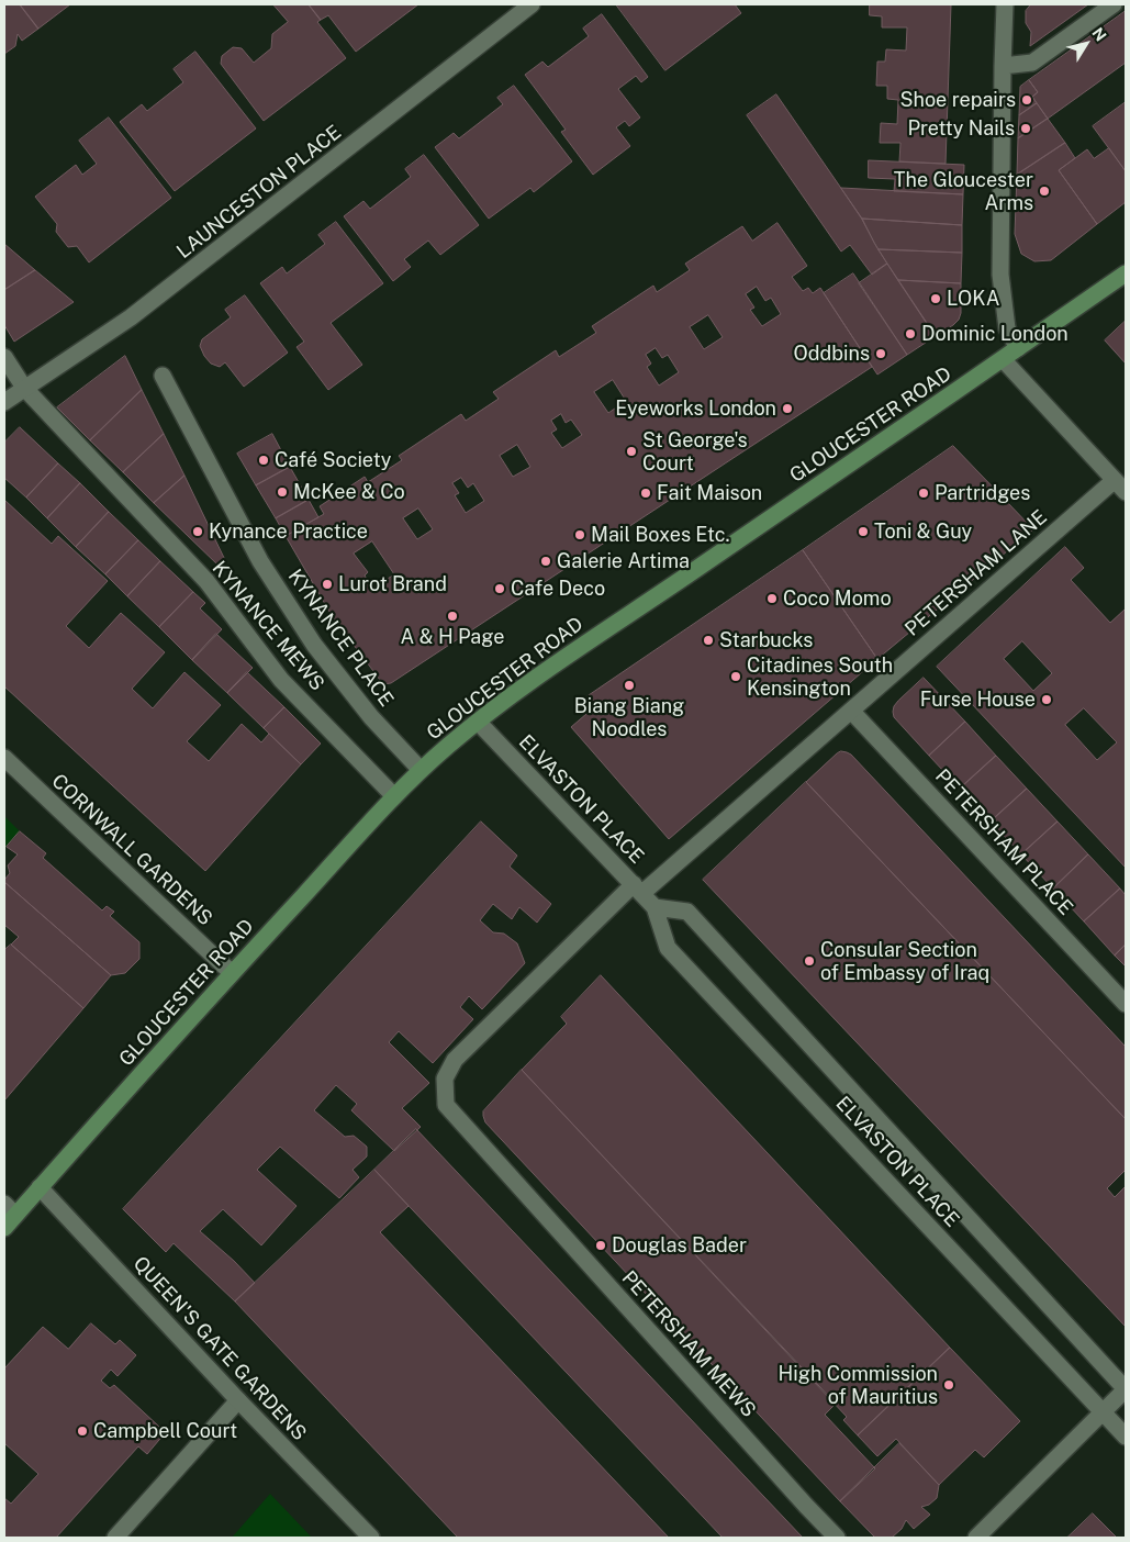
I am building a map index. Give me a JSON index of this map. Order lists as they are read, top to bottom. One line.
{"streets":{"main road":["GLOUCESTER ROAD"],"street":["LAUNCESTON PLACE","PETERSHAM LANE","KYNANCE MEWS","KYNANCE PLACE","ELVASTON PLACE","PETERSHAM PLACE","CORNWALL GARDENS","PETERSHAM MEWS","QUEEN'S GATE GARDENS"]},"crossings":[["LAUNCESTON PLACE","KYNANCE MEWS"],["GLOUCESTER ROAD","KYNANCE MEWS"],["GLOUCESTER ROAD","KYNANCE PLACE"],["GLOUCESTER ROAD","ELVASTON PLACE"],["GLOUCESTER ROAD","CORNWALL GARDENS"],["GLOUCESTER ROAD","QUEEN'S GATE GARDENS"],["PETERSHAM LANE","ELVASTON PLACE"],["PETERSHAM LANE","PETERSHAM PLACE"],["PETERSHAM LANE","PETERSHAM MEWS"],["ELVASTON PLACE","PETERSHAM MEWS"]],"places":["Shoe repairs","Pretty Nails","The Gloucester Arms","LOKA","Dominic London","Oddbins","Eyeworks London","St George's Court","Café Society","McKee & Co","Fait Maison","Partridges","Kynance Practice","Toni & Guy","Mail Boxes Etc.","Galerie Artima","Lurot Brand","Cafe Deco","Coco Momo","A & H Page","Starbucks","Citadines South Kensington","Biang Biang Noodles","Furse House","Consular Section of Embassy of Iraq","Douglas Bader","High Commission of Mauritius","Campbell Court"],"north":"top right"}
